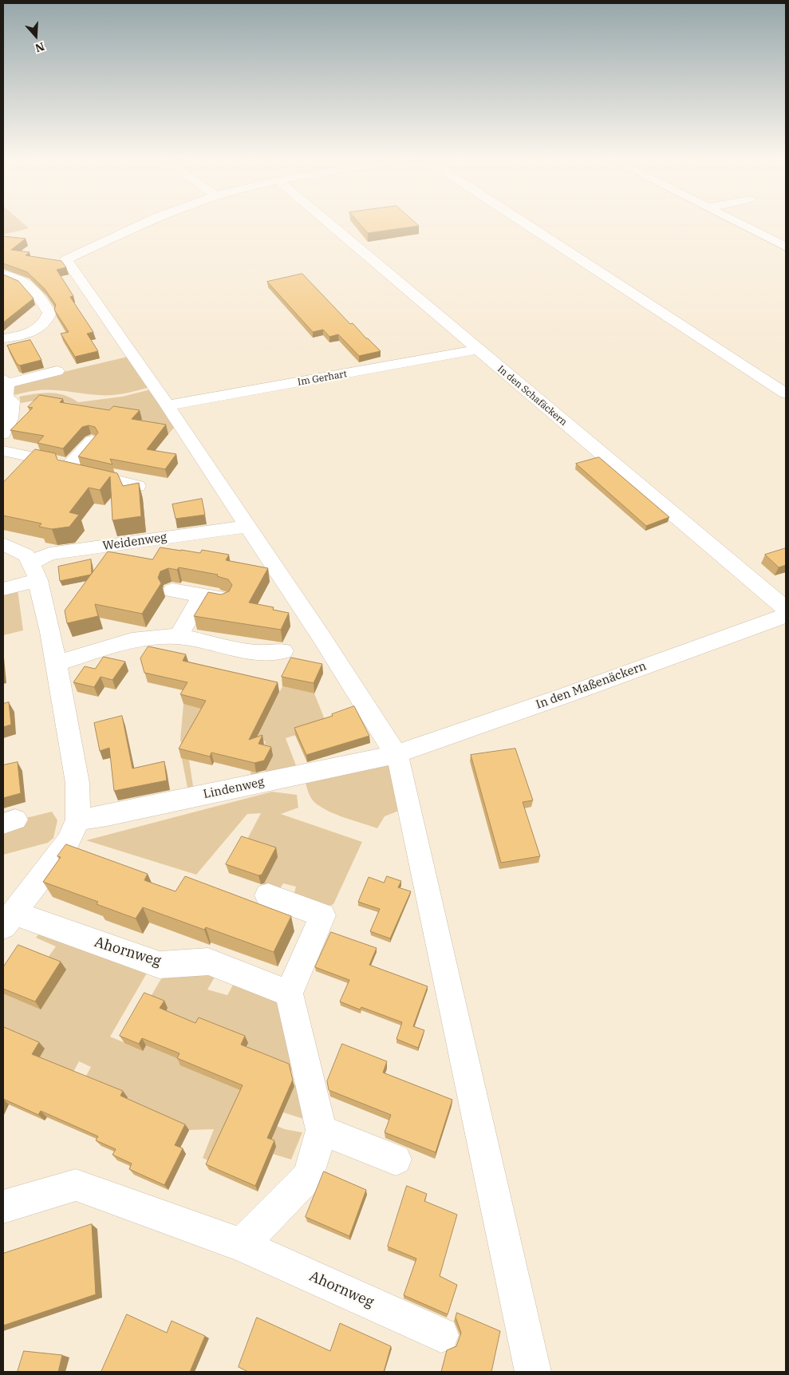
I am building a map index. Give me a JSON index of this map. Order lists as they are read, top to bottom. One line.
{"streets":{"street":["Im Gerhart","In den Schafäckern","Weidenweg","In den Maßenäckern","Lindenweg","Ahornweg"]},"crossings":[["Im Gerhart","In den Schafäckern"],["In den Maßenäckern","Lindenweg"]],"north":"bottom"}
